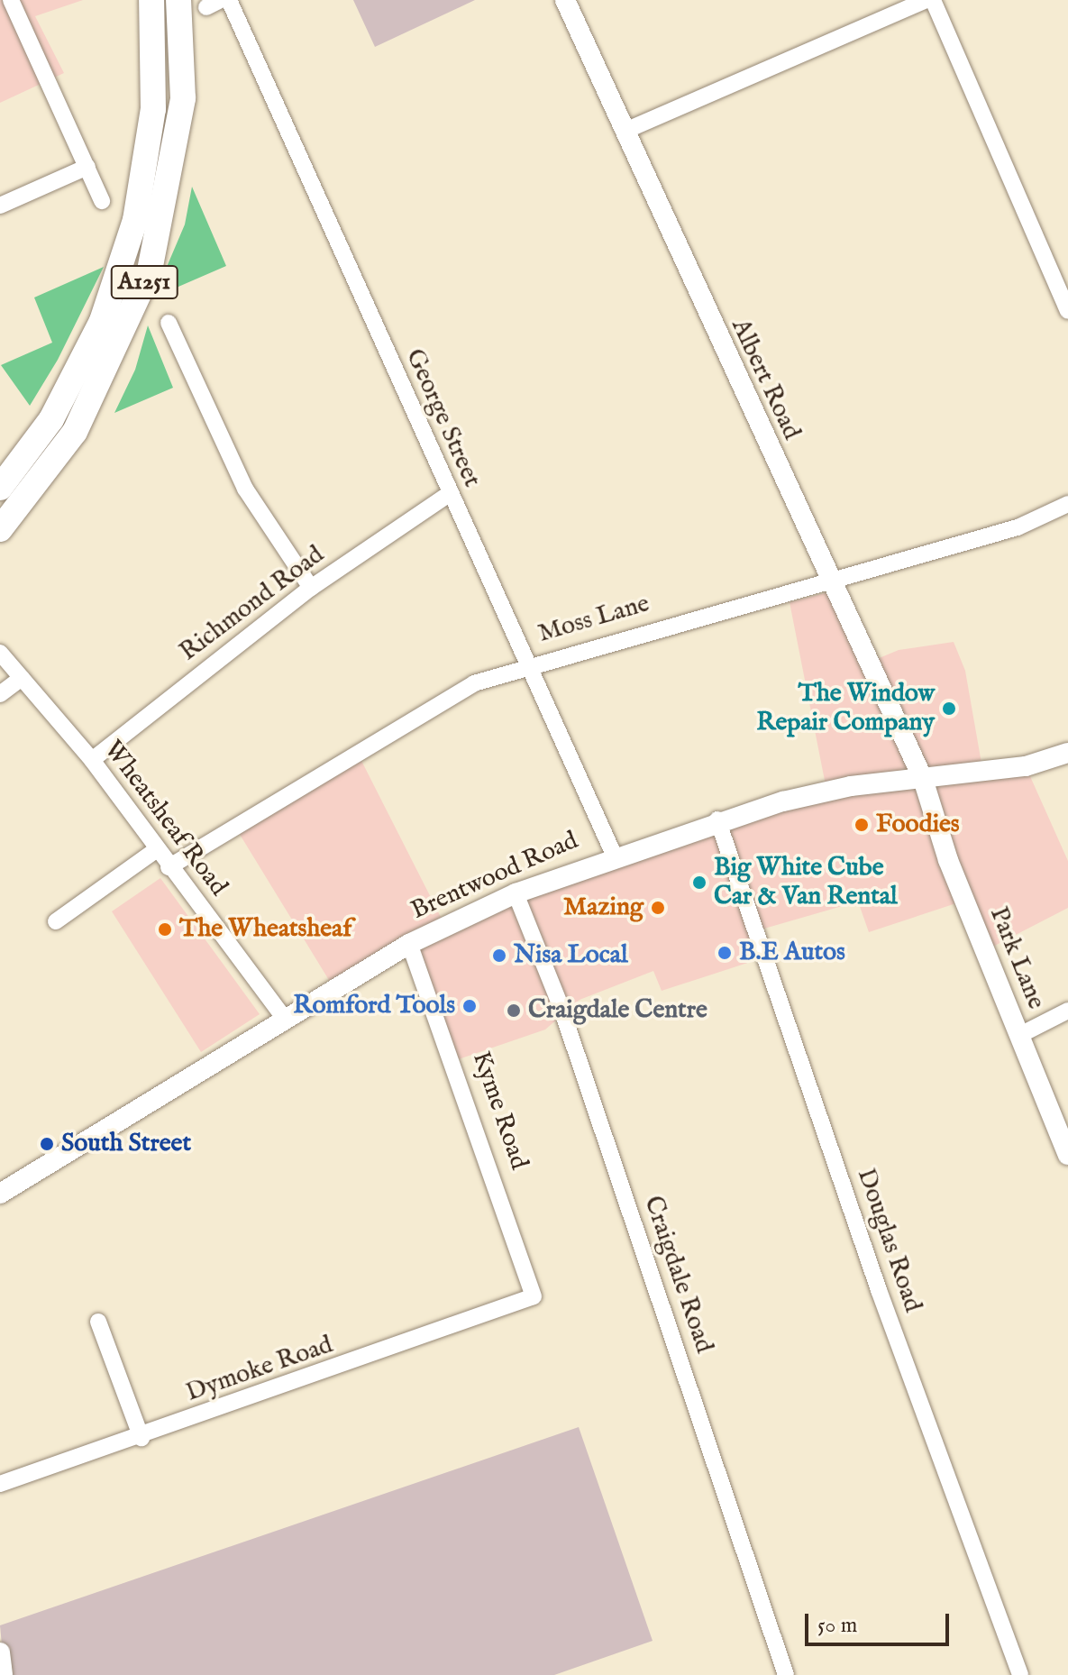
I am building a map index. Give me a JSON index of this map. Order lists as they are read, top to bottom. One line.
{"streets":{"main road":["A1251"],"street":["Albert Road","George Street","Richmond Road","Moss Lane","Wheatsheaf Road","Brentwood Road","Park Lane","Kyme Road","Douglas Road","Craigdale Road","Dymoke Road"]},"crossings":[["Albert Road","Moss Lane"],["Albert Road","Brentwood Road"],["Albert Road","Park Lane"],["George Street","Richmond Road"],["George Street","Moss Lane"],["George Street","Brentwood Road"],["Richmond Road","Wheatsheaf Road"],["Moss Lane","Wheatsheaf Road"],["Wheatsheaf Road","Brentwood Road"],["Brentwood Road","Park Lane"],["Brentwood Road","Kyme Road"],["Brentwood Road","Douglas Road"],["Brentwood Road","Craigdale Road"],["Kyme Road","Dymoke Road"]],"places":["The Window Repair Company","Foodies","Big White Cube Car & Van Rental","Mazing","The Wheatsheaf","B.E Autos","Nisa Local","Romford Tools","Craigdale Centre","South Street"],"scale_bar":"50 m"}
